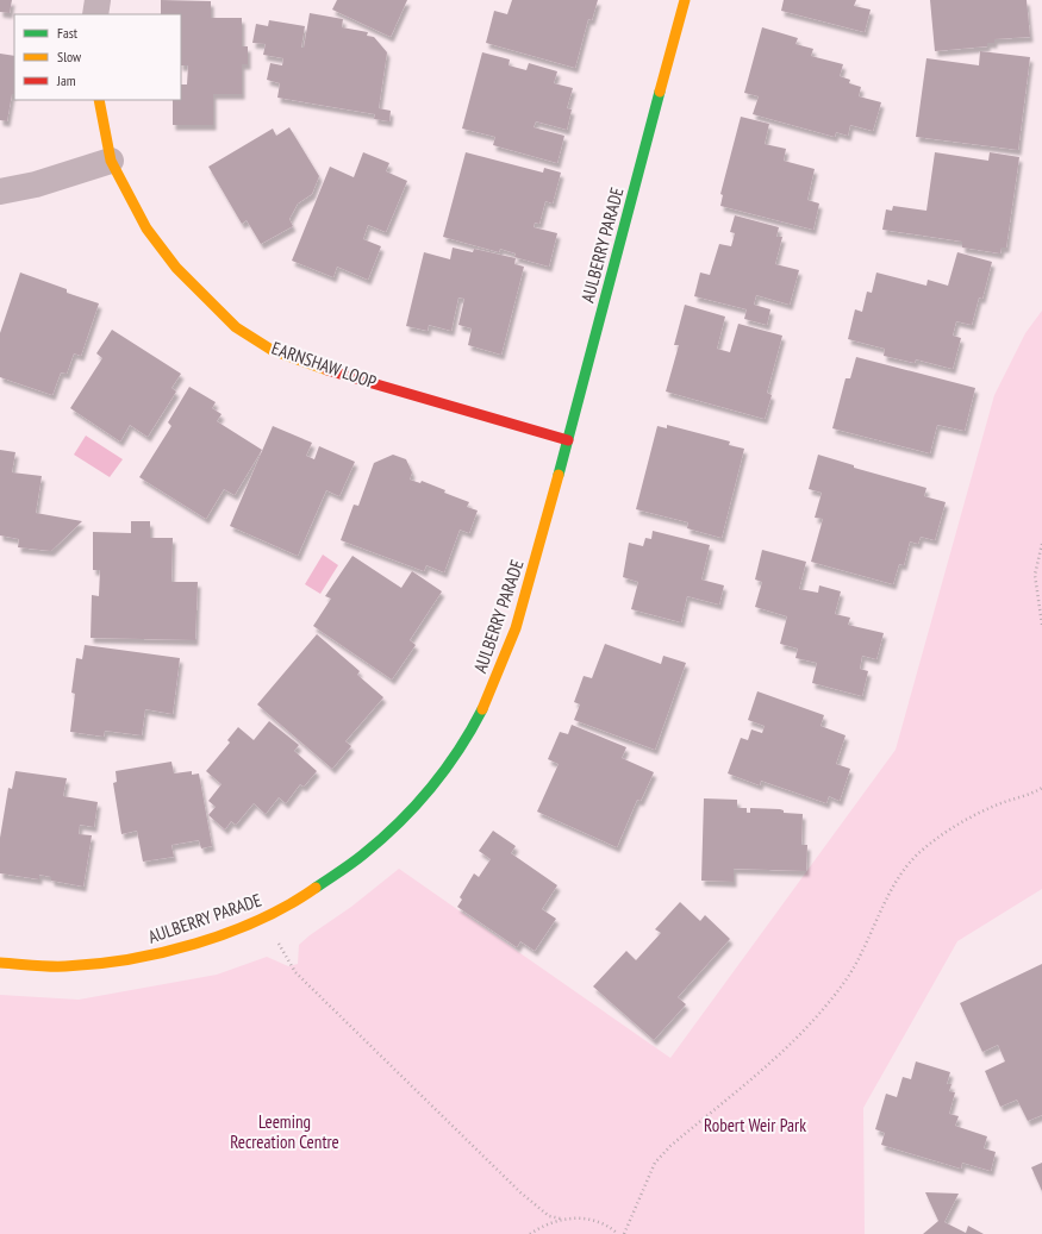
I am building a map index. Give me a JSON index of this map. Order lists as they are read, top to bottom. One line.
{"streets":{"main road":["AULBERRY PARADE","EARNSHAW LOOP"]},"crossings":[["AULBERRY PARADE","EARNSHAW LOOP"]],"parks":["Leeming Recreation Centre","Robert Weir Park"],"legend":["Fast","Slow","Jam"]}
